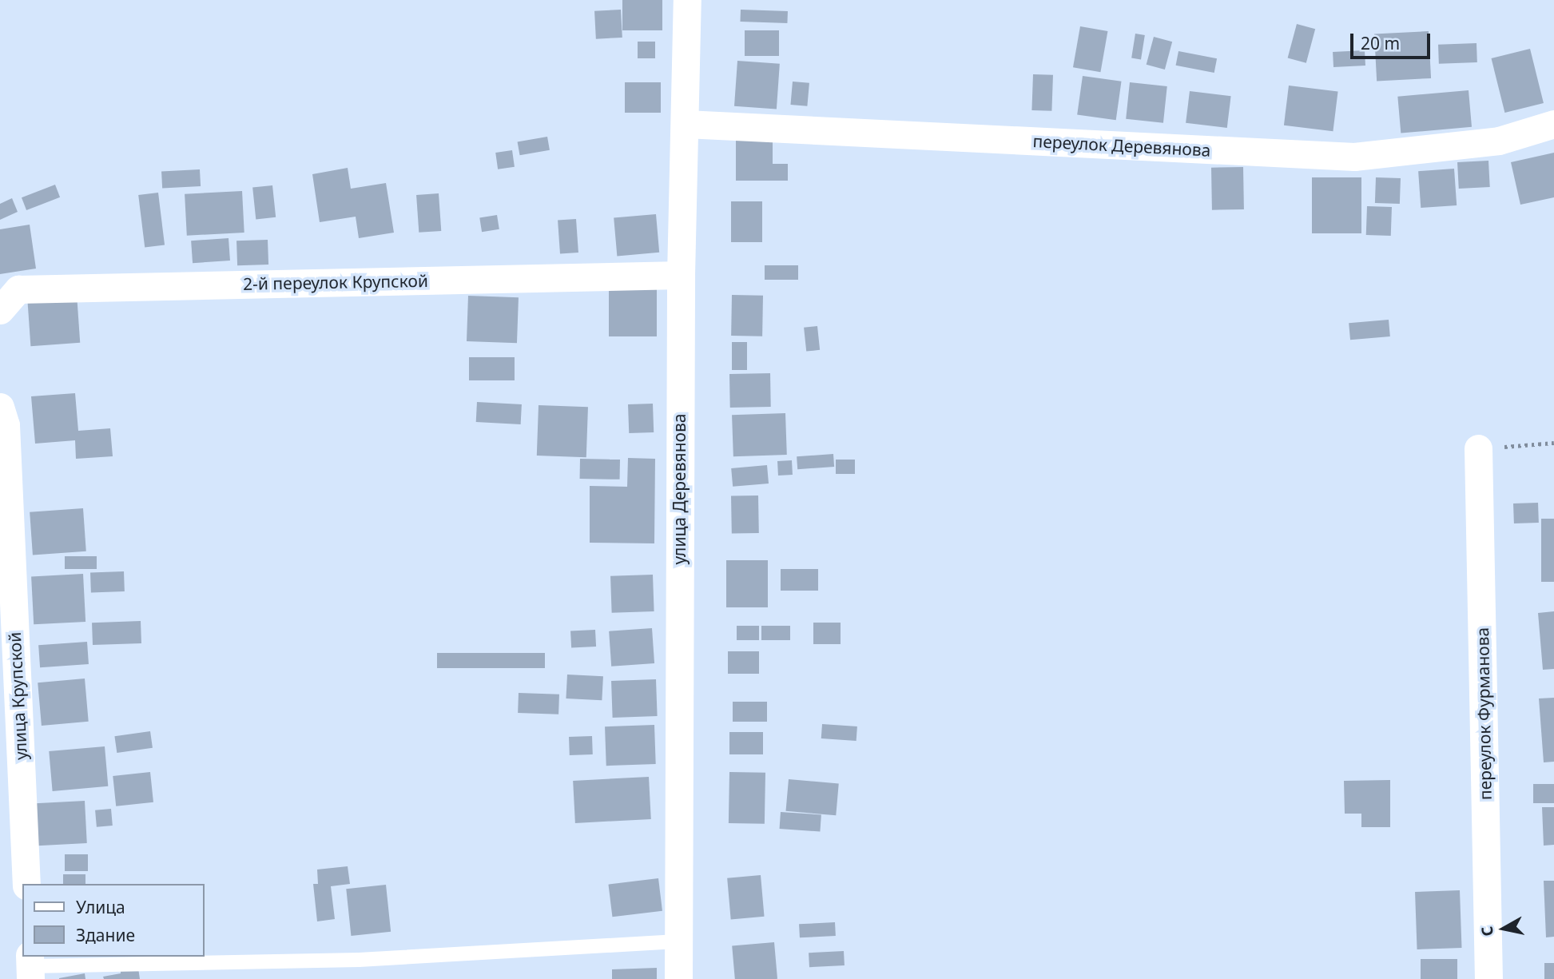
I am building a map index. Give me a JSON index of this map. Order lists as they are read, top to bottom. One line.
{"streets":{"street":["переулок Деревянова","2-й переулок Крупской","улица Деревянова","улица Крупской","переулок Фурманова"]},"crossings":[["переулок Деревянова","улица Деревянова"],["2-й переулок Крупской","улица Деревянова"]],"legend":["Улица","Здание"],"scale_bar":"20 m","north":"left"}
